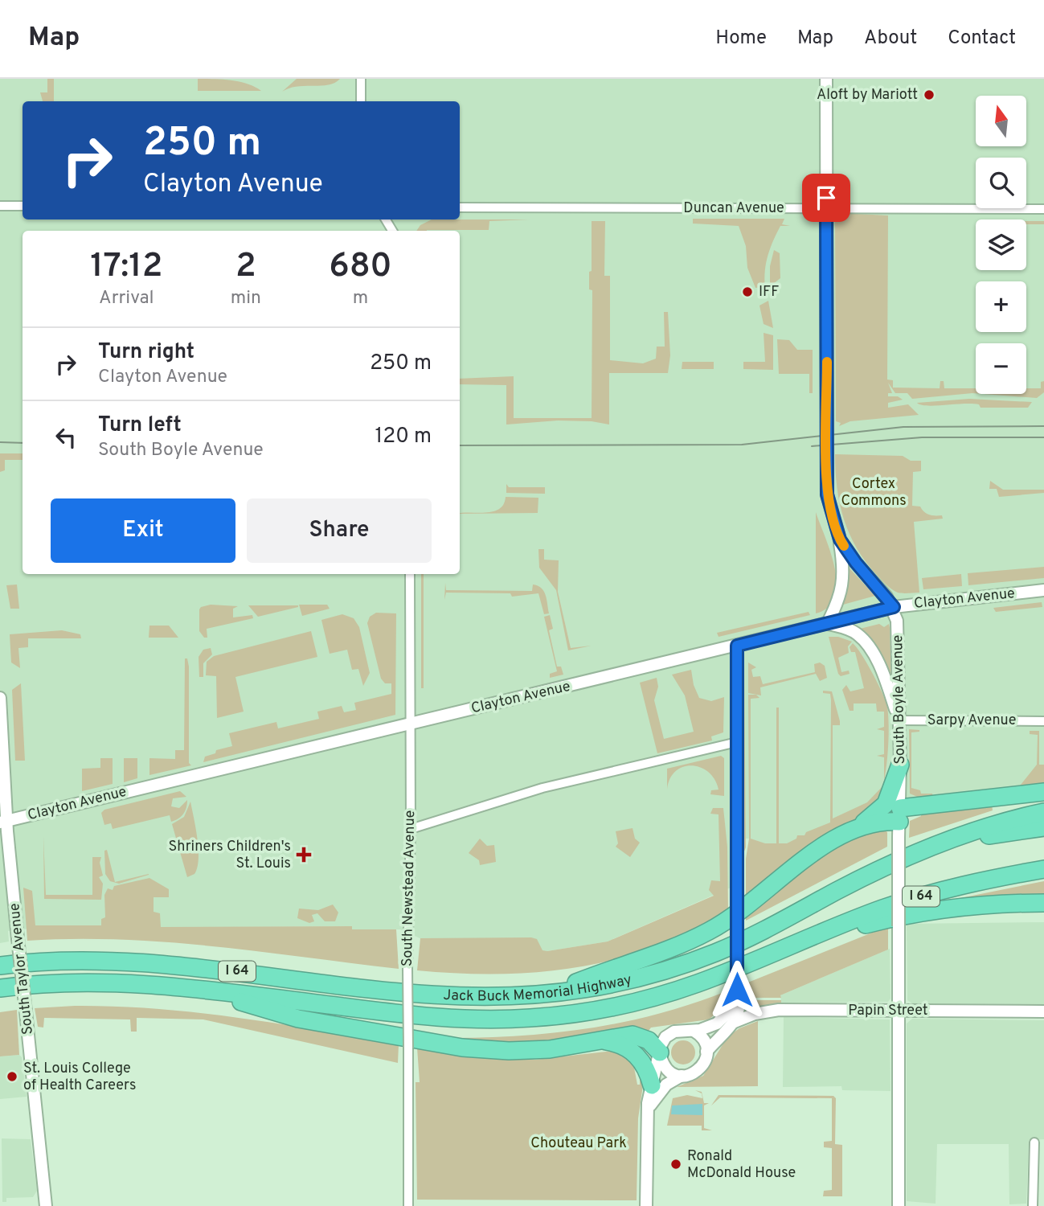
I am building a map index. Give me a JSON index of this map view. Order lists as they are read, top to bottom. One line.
{"streets":{"highway":["I 64","Jack Buck Memorial Highway"],"street":["Duncan Avenue","Clayton Avenue","South Boyle Avenue","Sarpy Avenue","South Newstead Avenue","South Taylor Avenue","Papin Street"]},"crossings":[["Clayton Avenue","South Boyle Avenue"],["Clayton Avenue","South Newstead Avenue"],["Clayton Avenue","South Taylor Avenue"],["South Boyle Avenue","Sarpy Avenue"],["South Boyle Avenue","Papin Street"]],"parks":["Cortex Commons","Chouteau Park"],"places":{"other":["Aloft by Mariott","IFF","St. Louis College of Health Careers","Ronald McDonald House"],"health":["Shriners Children's St. Louis"]},"north":"top","page":{"header":"Map","nav":["Home","Map","About","Contact"],"map_buttons":["+","−"],"turn":["250 m","Clayton Avenue"],"eta":["17:12","Arrival","2","min","680","m"],"list":[{"name":"Turn right","note":"Clayton Avenue","value":"250 m"},{"name":"Turn left","note":"South Boyle Avenue","value":"120 m"}],"buttons":["Exit","Share"]}}
